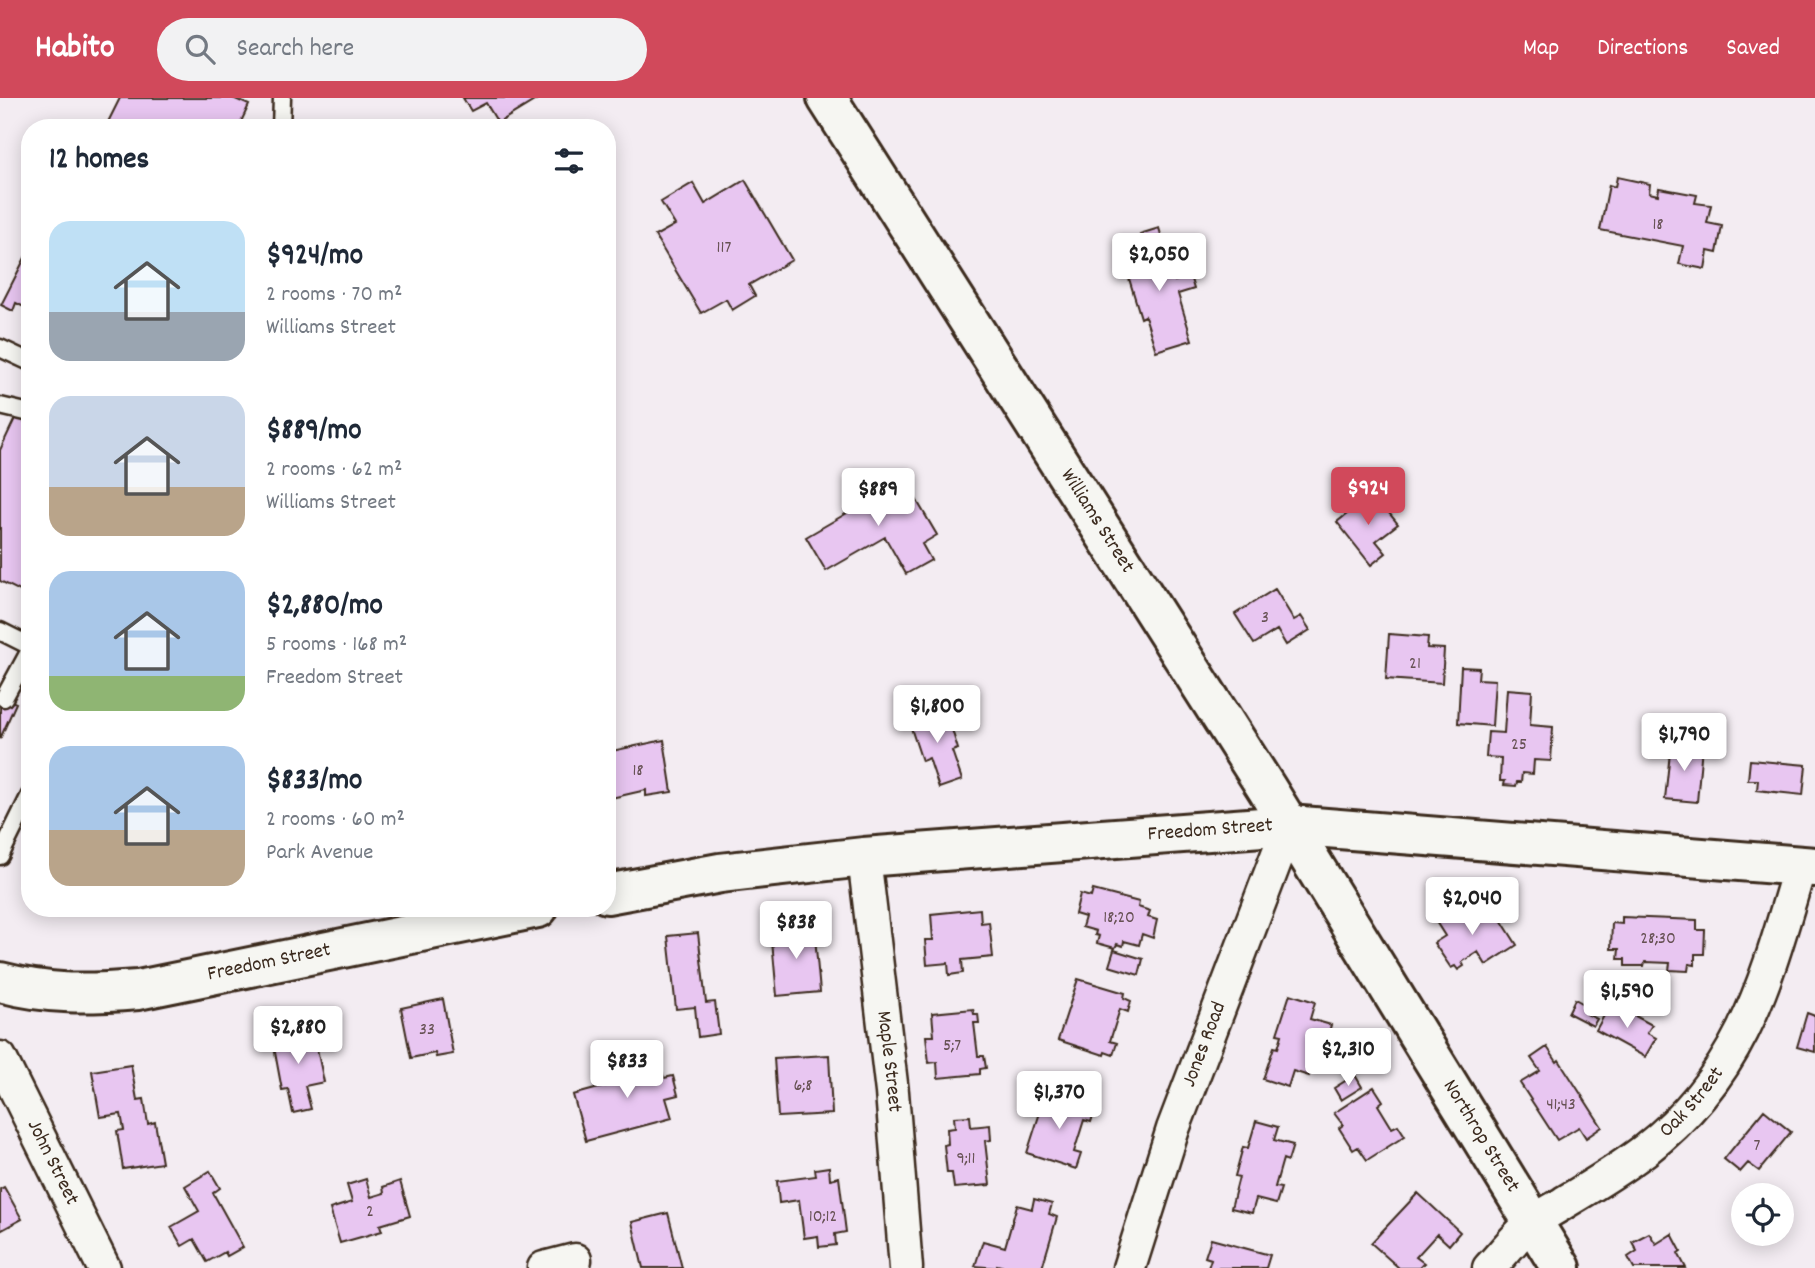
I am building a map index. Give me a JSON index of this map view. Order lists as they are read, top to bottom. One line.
{"streets":{"street":["Williams Street","Freedom Street","Jones Road","Maple Street","Oak Street","Northrop Street","John Street"]},"crossings":[["Williams Street","Freedom Street"],["Williams Street","Jones Road"],["Williams Street","Northrop Street"],["Freedom Street","Jones Road"],["Freedom Street","Maple Street"],["Freedom Street","Oak Street"],["Freedom Street","Northrop Street"],["Jones Road","Northrop Street"],["Oak Street","Northrop Street"]],"house_numbers":["18","117","3","21","25","18","18;20","28;30","33","5;7","6;8","41;43","7","9;11","2","10;12"],"page":{"header":"Habito","search":"Search here","nav":["Map","Directions","Saved"],"heading":"12 homes","list":[{"name":"$924/mo","note":"2 rooms · 70 m² · Williams Street"},{"name":"$889/mo","note":"2 rooms · 62 m² · Williams Street"},{"name":"$2,880/mo","note":"5 rooms · 168 m² · Freedom Street"},{"name":"$833/mo","note":"2 rooms · 60 m² · Park Avenue"}],"price":["$2,050","$924","$889","$1,800","$1,790","$2,040","$838","$1,590","$2,880","$2,310","$833","$1,370"]}}
